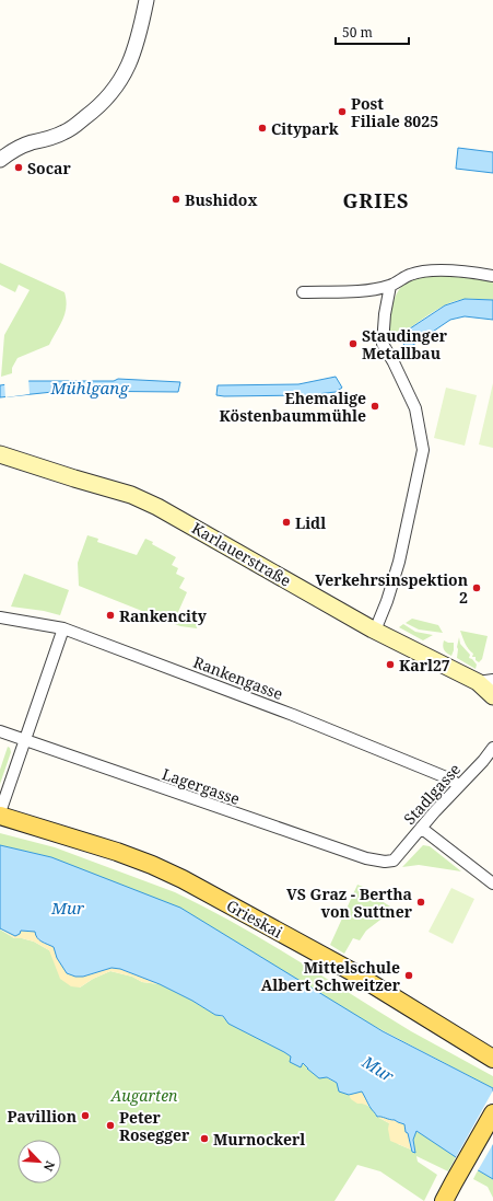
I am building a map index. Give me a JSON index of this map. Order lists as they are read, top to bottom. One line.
{"streets":{"main road":["Karlauerstraße","Grieskai"],"street":["Rankengasse","Lagergasse","Stadlgasse"]},"crossings":[["Rankengasse","Stadlgasse"],["Lagergasse","Stadlgasse"]],"districts":["GRIES"],"water":["Mühlgang","Mur"],"parks":["Augarten"],"places":["Post Filiale 8025","Citypark","Socar","Bushidox","Staudinger Metallbau","Ehemalige Köstenbaummühle","Lidl","Verkehrsinspektion 2","Rankencity","Karl27","VS Graz - Bertha von Suttner","Mittelschule Albert Schweitzer","Pavillion","Peter Rosegger","Murnockerl"],"scale_bar":"50 m","north":"bottom right"}
